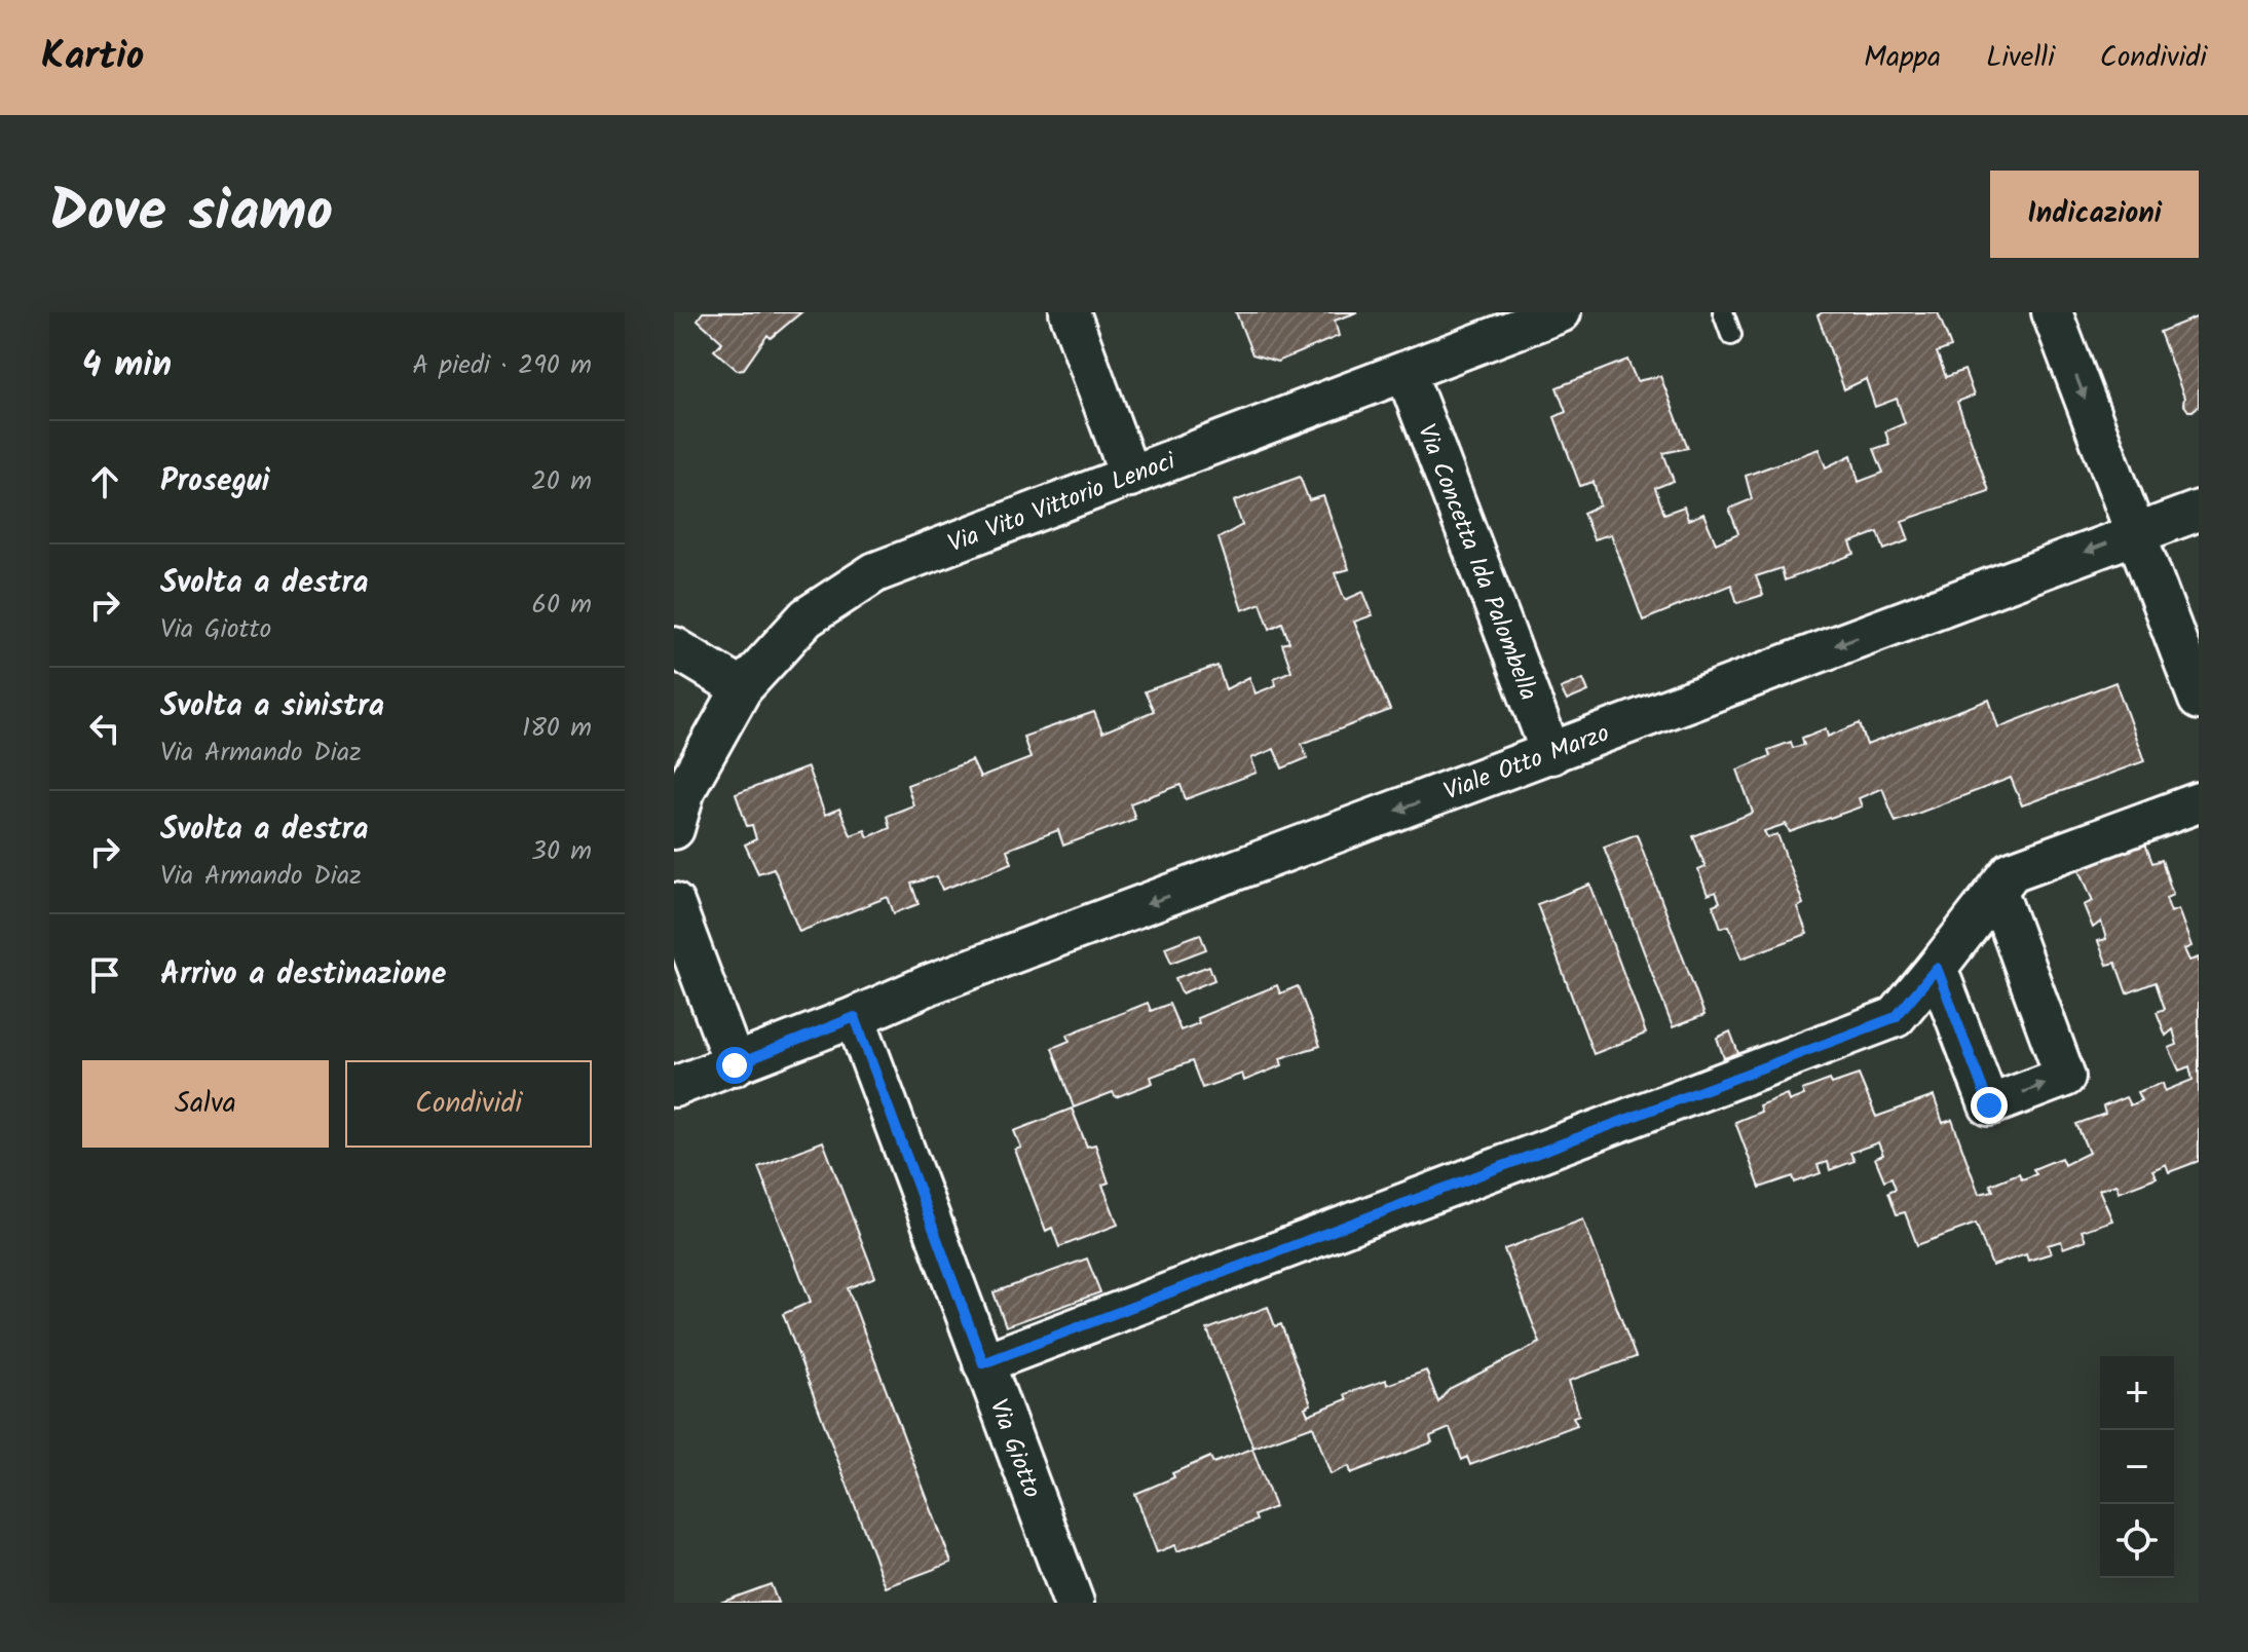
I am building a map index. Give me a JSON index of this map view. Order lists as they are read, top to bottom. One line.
{"streets":{"street":["Via Vito Vittorio Lenoci","Via Concetta Ida Palombella","Viale Otto Marzo","Via Giotto"]},"crossings":[["Via Vito Vittorio Lenoci","Via Concetta Ida Palombella"],["Via Concetta Ida Palombella","Viale Otto Marzo"],["Viale Otto Marzo","Via Giotto"]],"one_way":["Viale Otto Marzo"],"page":{"header":"Kartio","nav":["Mappa","Livelli","Condividi"],"title":"Dove siamo","buttons":["Indicazioni",["Salva","Condividi"]],"heading":["4 min","A piedi · 290 m"],"list":[["Prosegui","20 m"],["Svolta a destra","Via Giotto","60 m"],["Svolta a sinistra","Via Armando Diaz","180 m"],["Svolta a destra","Via Armando Diaz","30 m"],"Arrivo a destinazione"],"map_buttons":["+","−"]}}
